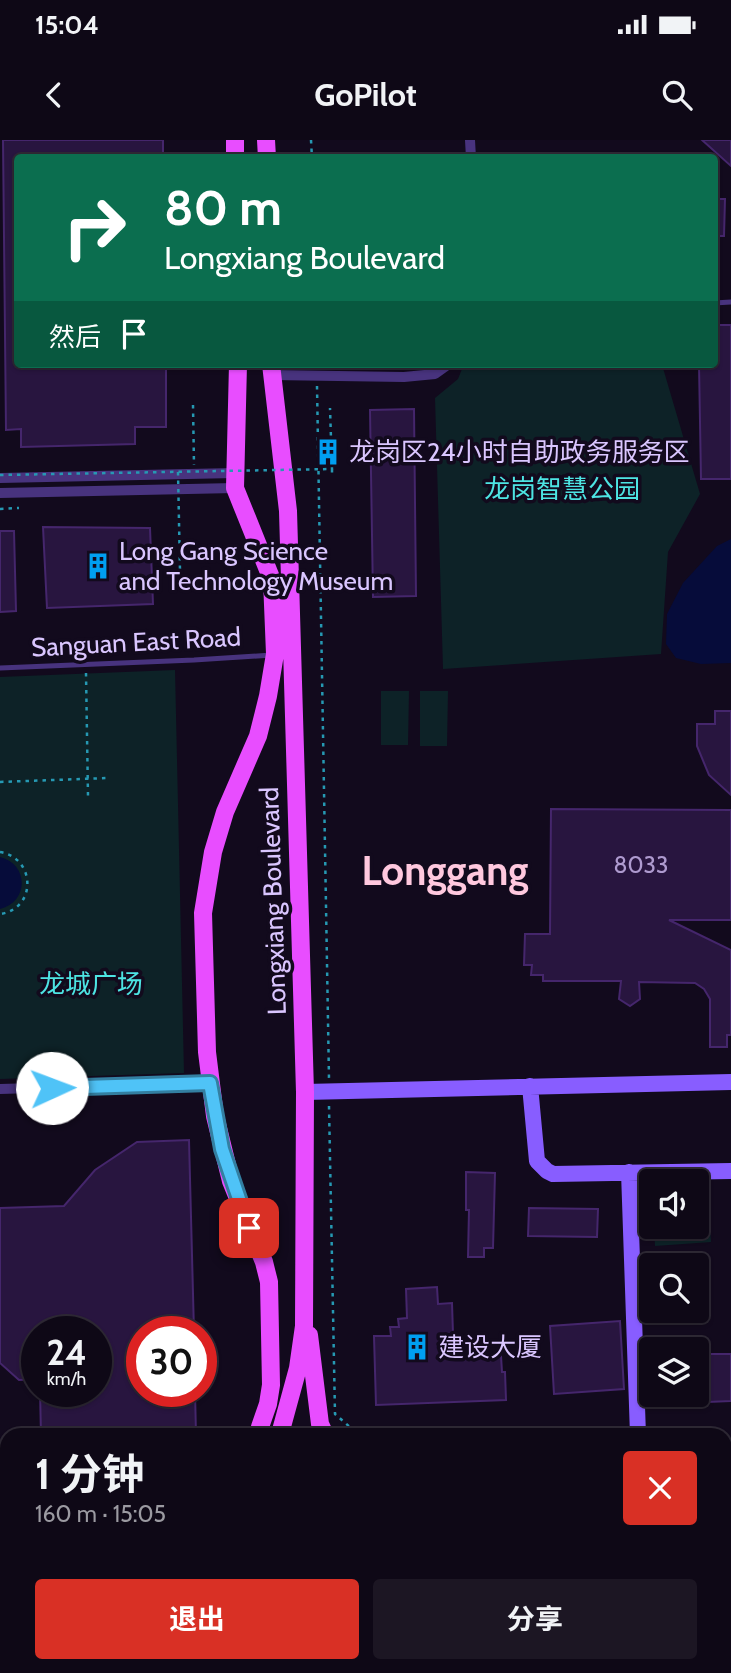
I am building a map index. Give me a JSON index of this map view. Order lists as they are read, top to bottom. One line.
{"streets":{"main road":["Longxiang Boulevard"],"lane":["Sanguan East Road"]},"crossings":[["Sanguan East Road","Longxiang Boulevard"]],"districts":["Longgang"],"parks":["龙岗智慧公园","龙城广场"],"places":{"building":["龙岗区24小时自助政务服务区","Long Gang Science and Technology Museum","建设大厦"]},"house_numbers":["8033"],"page":{"status":"15:04","header":"GoPilot","turn":["80 m","Longxiang Boulevard"],"then":"然后","speed":"24 km/h","limit":"30","heading":["1 分钟","160 m · 15:05"],"buttons":["退出","分享"]}}
